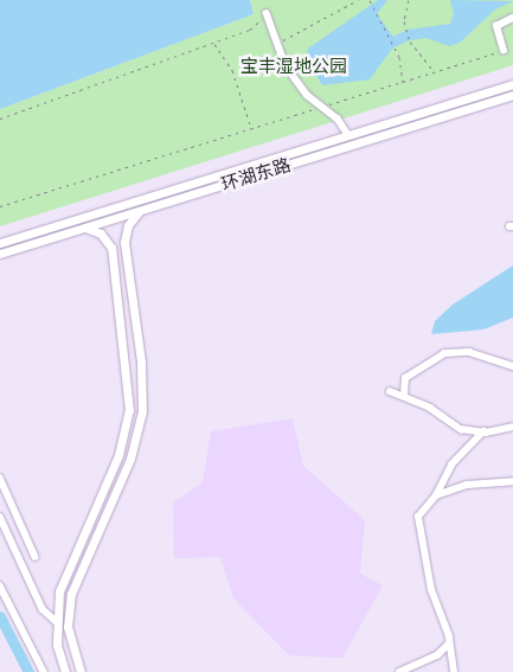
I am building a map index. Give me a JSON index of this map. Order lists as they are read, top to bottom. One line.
{"streets":{"main road":["环湖东路"]},"parks":["宝丰湿地公园"]}
